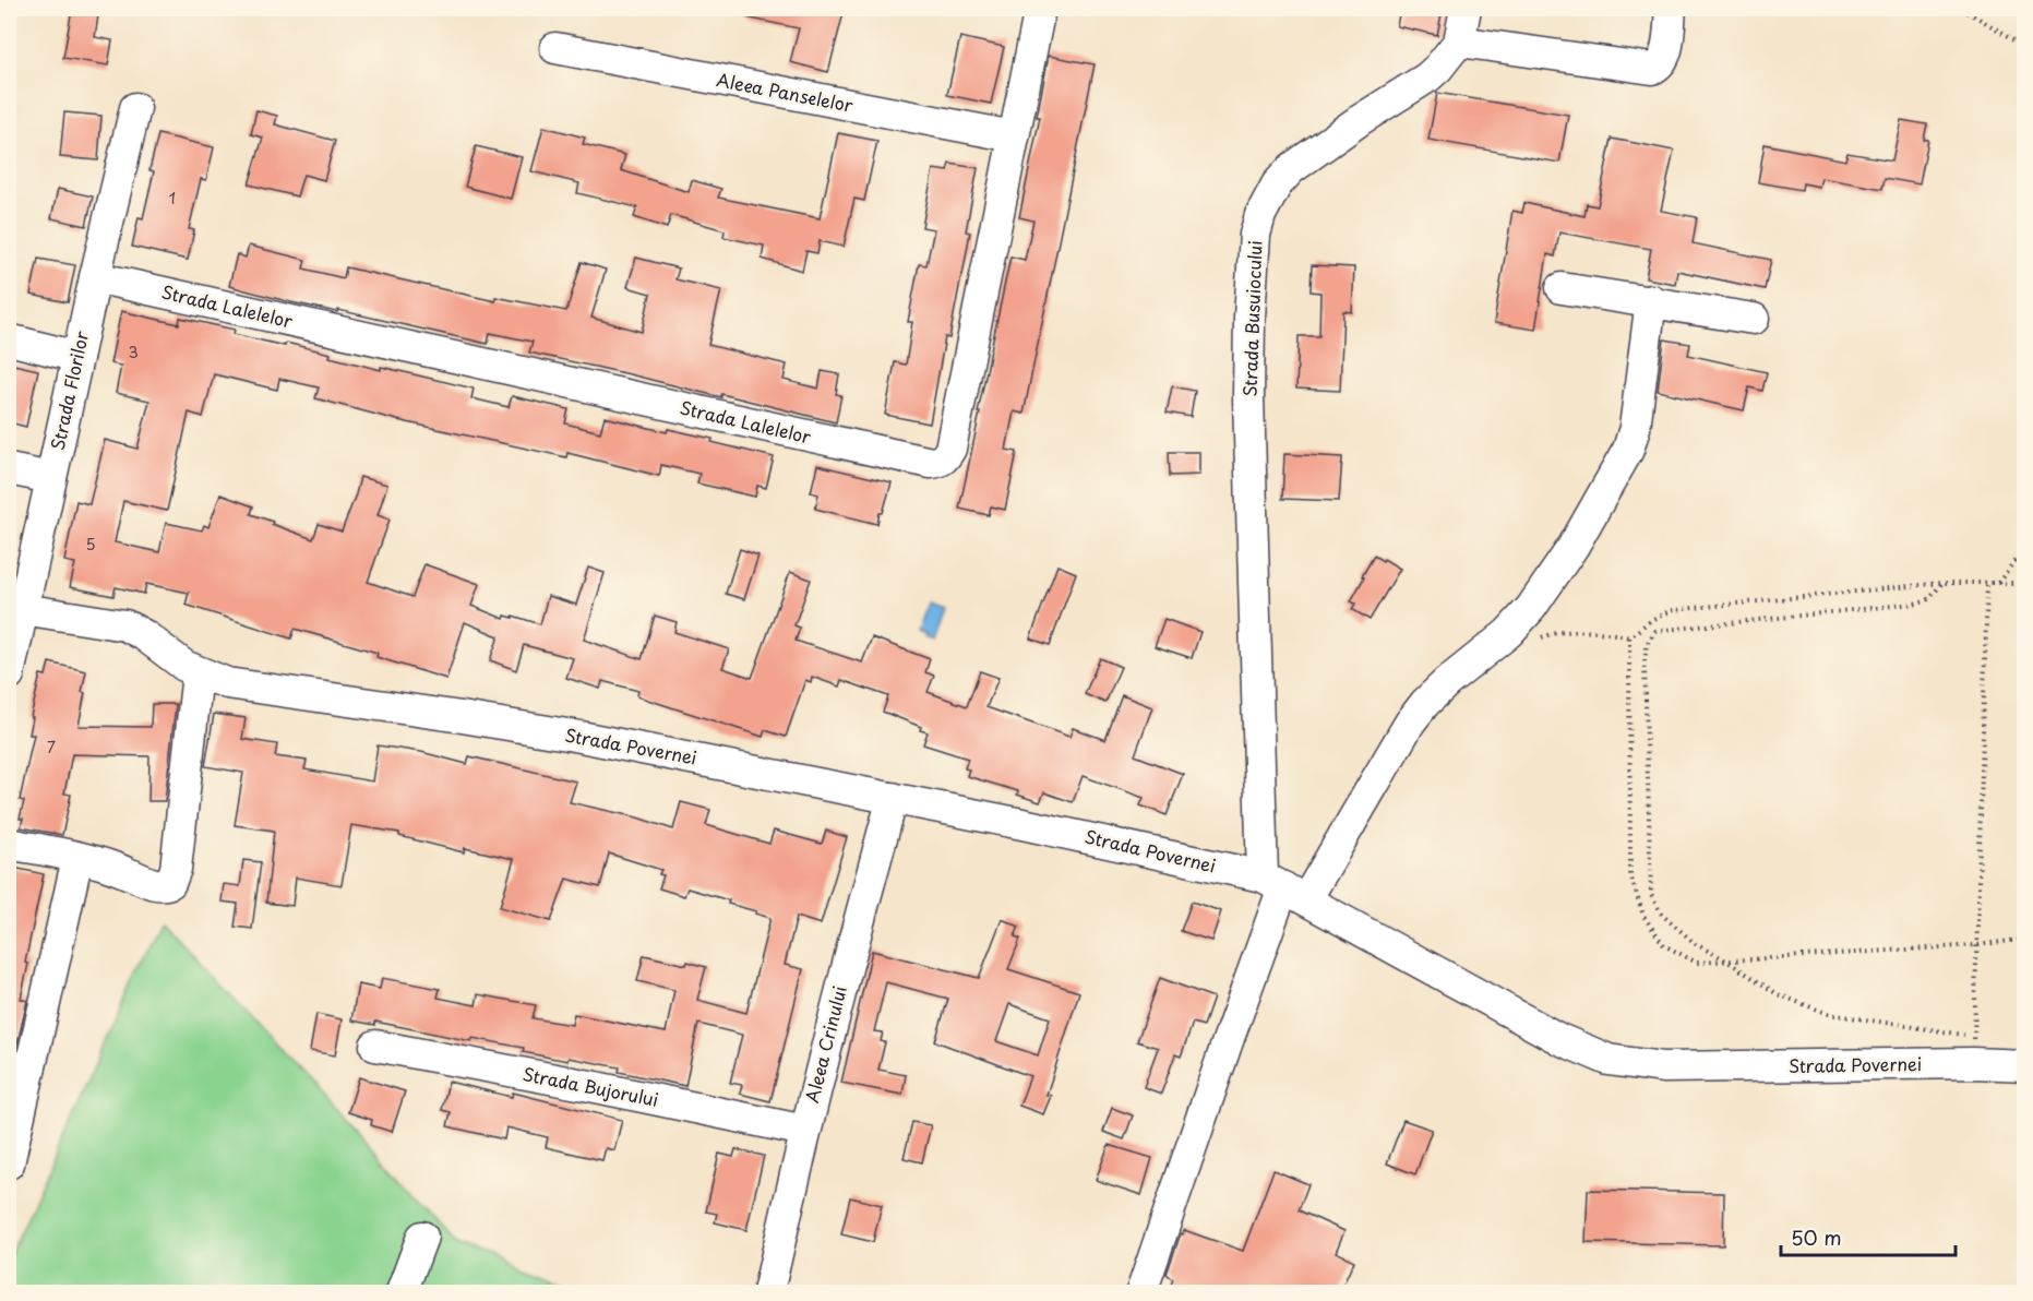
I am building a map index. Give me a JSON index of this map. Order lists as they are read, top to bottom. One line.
{"streets":{"street":["Aleea Panselelor","Strada Lalelelor","Strada Busuiocului","Strada Florilor","Strada Povernei","Aleea Crinului","Strada Bujorului"]},"crossings":[["Aleea Panselelor","Strada Lalelelor"],["Strada Lalelelor","Strada Florilor"],["Strada Busuiocului","Strada Povernei"],["Strada Florilor","Strada Povernei"],["Strada Povernei","Aleea Crinului"],["Aleea Crinului","Strada Bujorului"]],"house_numbers":["1","3","5","7"],"scale_bar":"50 m"}
